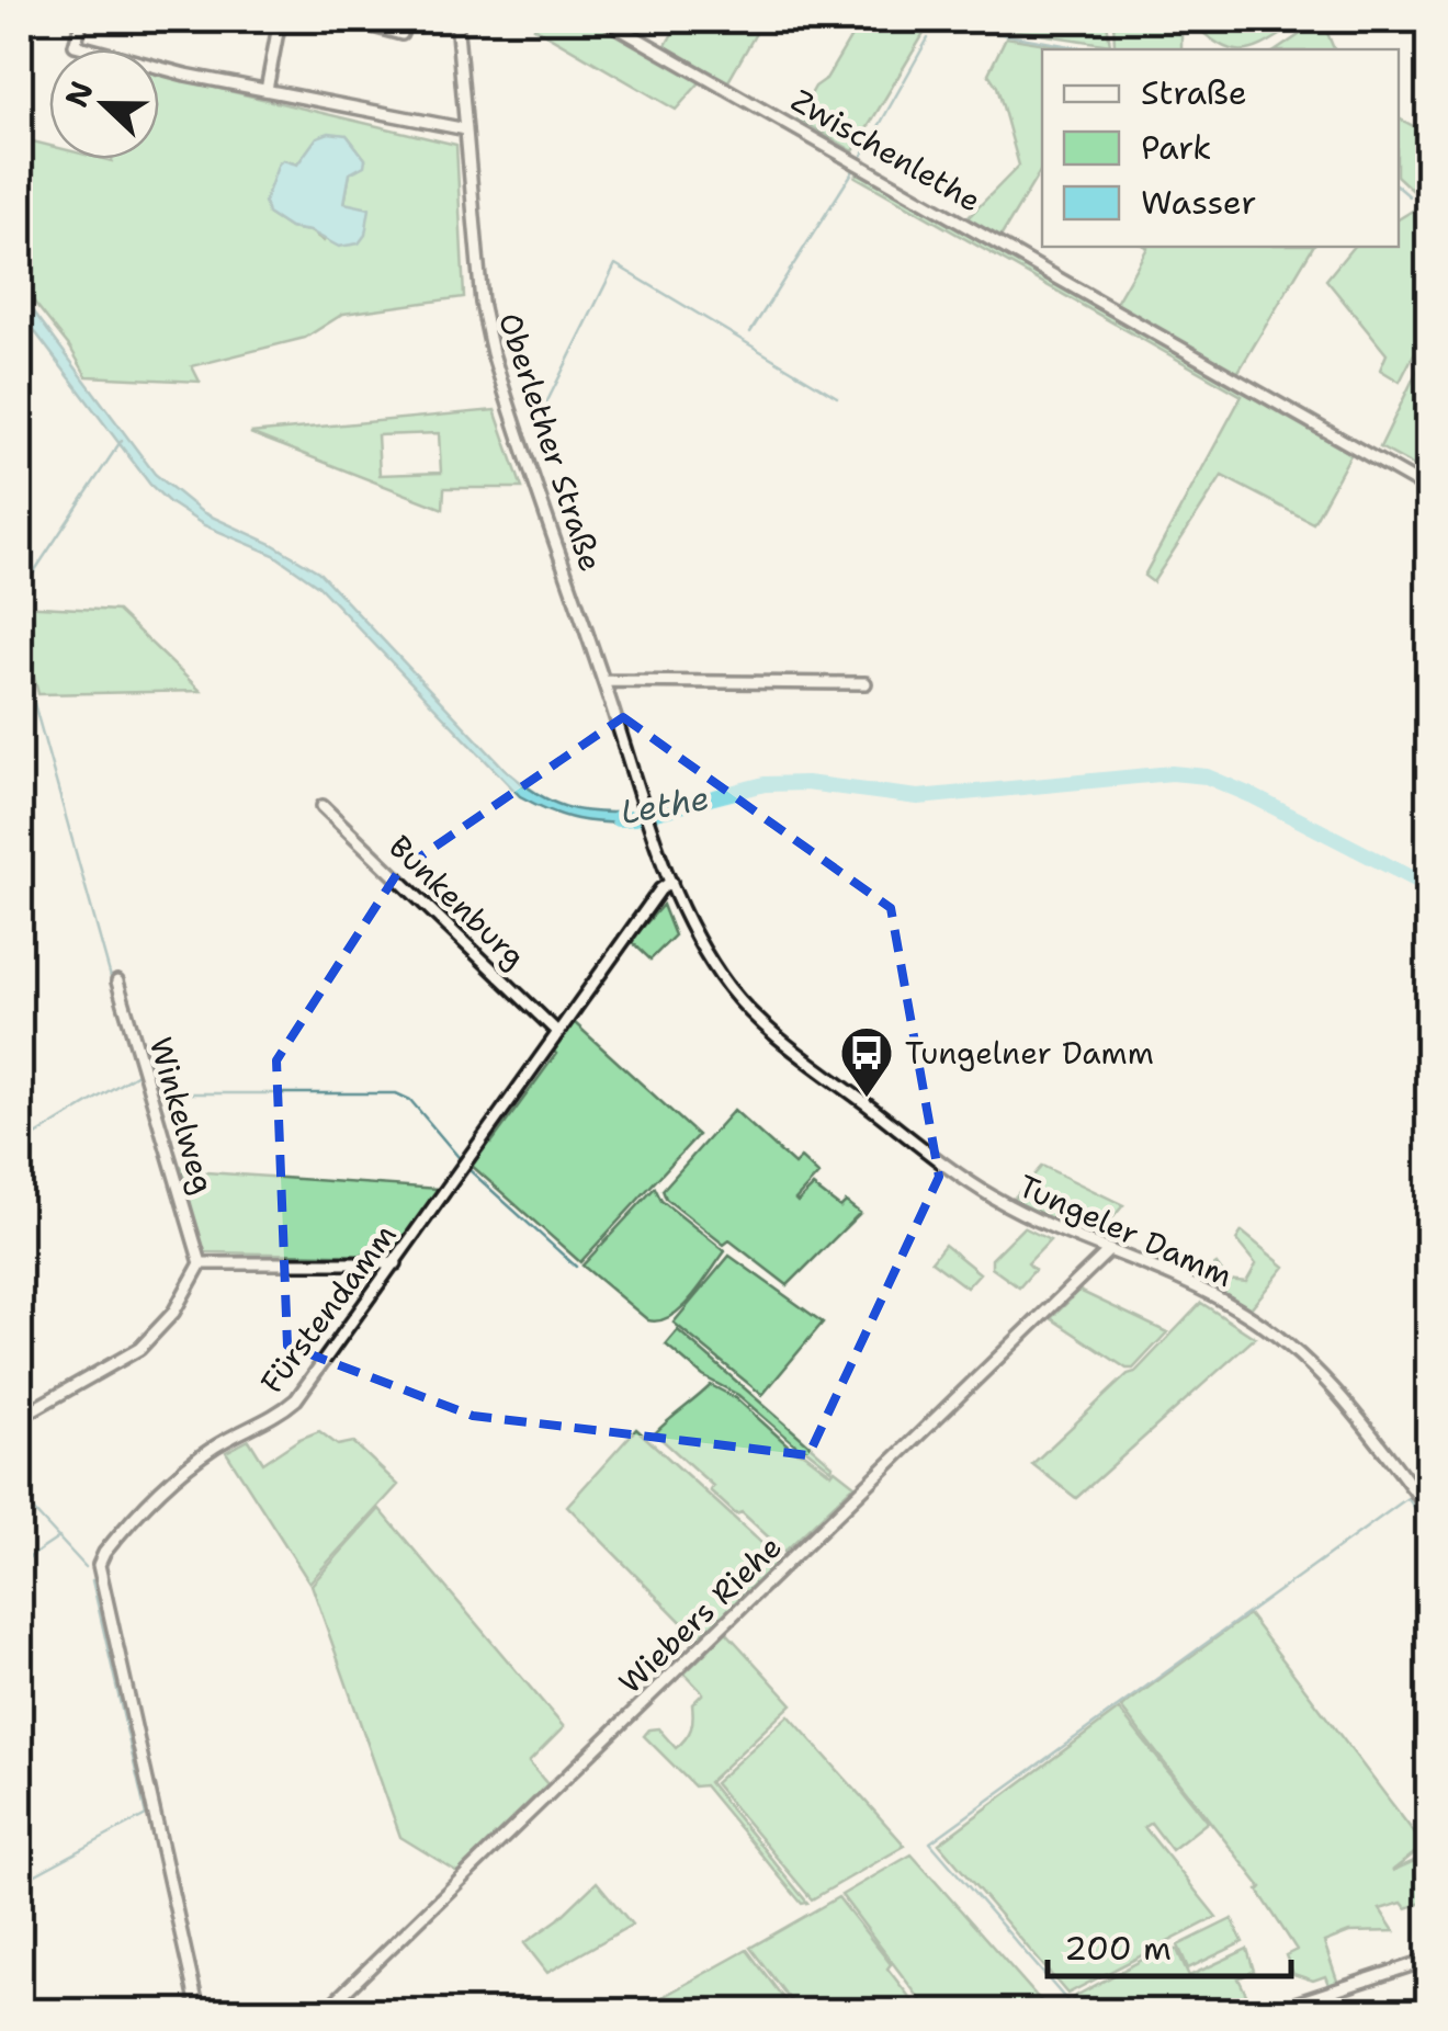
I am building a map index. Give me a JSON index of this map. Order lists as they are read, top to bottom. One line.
{"streets":{"street":["Zwischenlethe","Oberlether Straße","Bunkenburg","Winkelweg","Tungeler Damm","Fürstendamm","Wiebers Riehe"]},"crossings":[["Oberlether Straße","Tungeler Damm"],["Bunkenburg","Fürstendamm"],["Tungeler Damm","Fürstendamm"],["Tungeler Damm","Wiebers Riehe"]],"water":["Lethe"],"places":{"bus stop":["Tungelner Damm"]},"legend":["Straße","Park","Wasser"],"scale_bar":"200 m","north":"left"}
